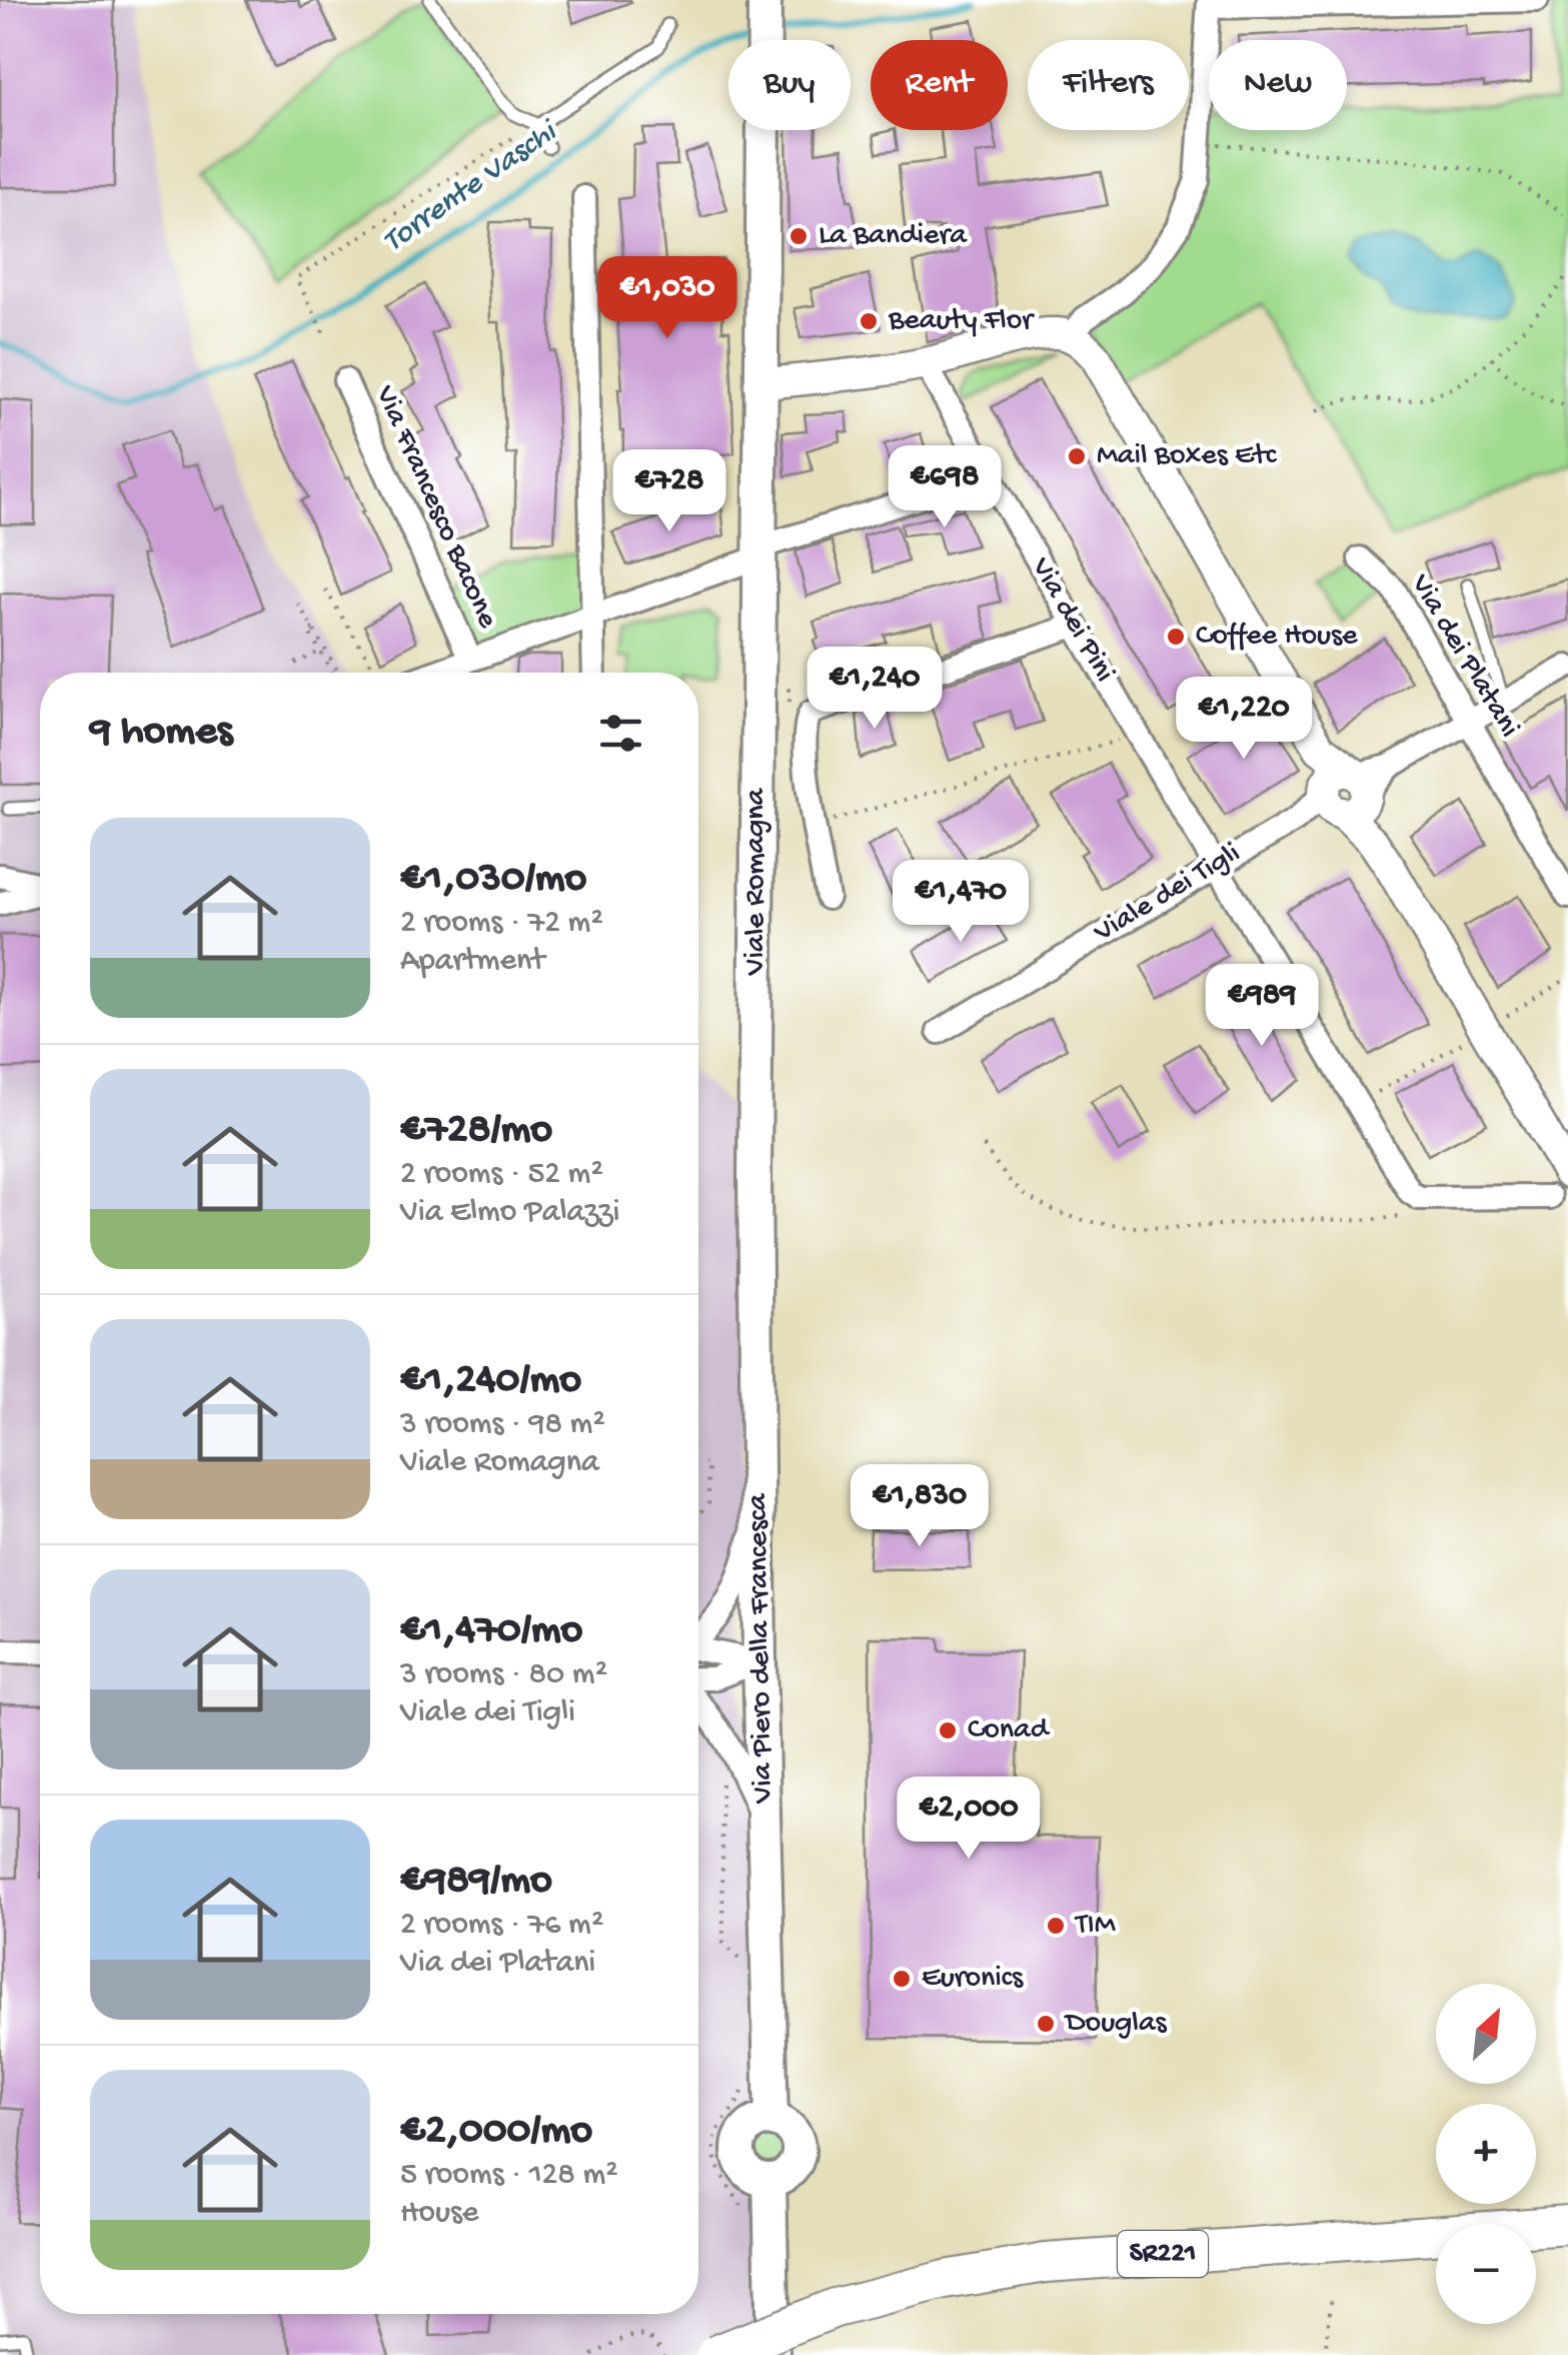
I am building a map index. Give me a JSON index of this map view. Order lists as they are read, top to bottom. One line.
{"streets":{"main road":["Viale Romagna","Via Piero della Francesca","SR221"],"street":["Via Francesco Bacone","Via dei Pini","Via dei Platani","Viale dei Tigli"]},"crossings":[["Via dei Pini","Viale Romagna"],["Via dei Pini","Viale dei Tigli"],["Via dei Platani","Viale dei Tigli"],["Viale Romagna","Via Piero della Francesca"]],"water":["Torrente Vaschi"],"places":["La Bandiera","Beauty Flor","Mail Boxes Etc","Coffee House","Conad","TIM","Euronics","Douglas"],"north":"top right","page":{"chip":["Buy","Rent","Filters","New"],"price":["€1,030","€698","€728","€1,240","€1,220","€1,470","€989","€1,830","€2,000"],"heading":"9 homes","list":[{"name":"€1,030/mo","note":"2 rooms · 72 m² · Apartment"},{"name":"€728/mo","note":"2 rooms · 52 m² · Via Elmo Palazzi"},{"name":"€1,240/mo","note":"3 rooms · 98 m² · Viale Romagna"},{"name":"€1,470/mo","note":"3 rooms · 80 m² · Viale dei Tigli"},{"name":"€989/mo","note":"2 rooms · 76 m² · Via dei Platani"},{"name":"€2,000/mo","note":"5 rooms · 128 m² · House"}],"map_buttons":["+","−"]}}
